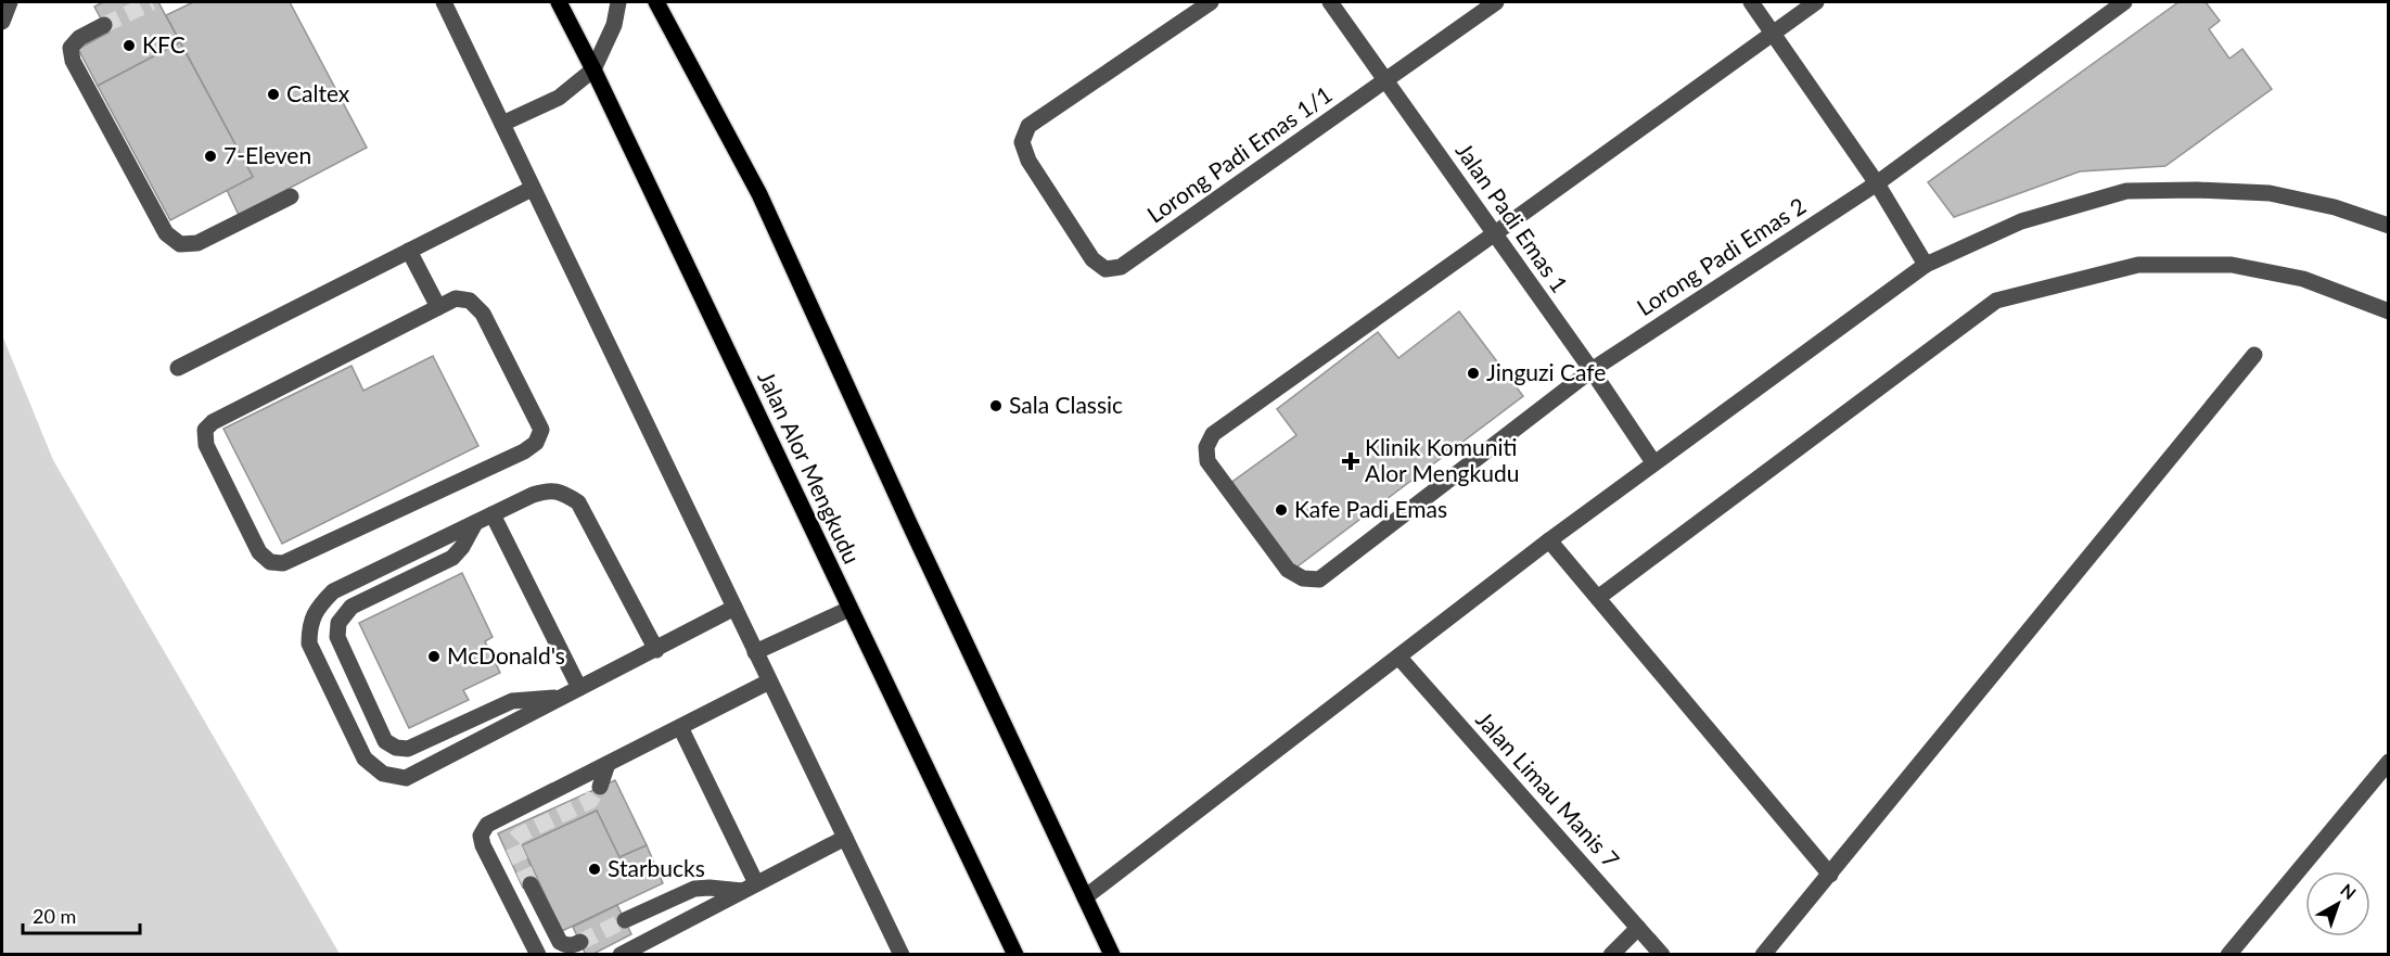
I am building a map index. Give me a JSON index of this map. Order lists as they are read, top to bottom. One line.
{"streets":{"main road":["Jalan Alor Mengkudu"],"street":["Lorong Padi Emas 1/1","Jalan Padi Emas 1","Lorong Padi Emas 2","Jalan Limau Manis 7"]},"crossings":[["Lorong Padi Emas 1/1","Jalan Padi Emas 1"],["Jalan Padi Emas 1","Lorong Padi Emas 2"]],"places":{"other":["KFC","Caltex","7-Eleven","Jinguzi Cafe","Sala Classic","Kafe Padi Emas","McDonald's","Starbucks"],"health":["Klinik Komuniti Alor Mengkudu"]},"scale_bar":"20 m","north":"top right"}
